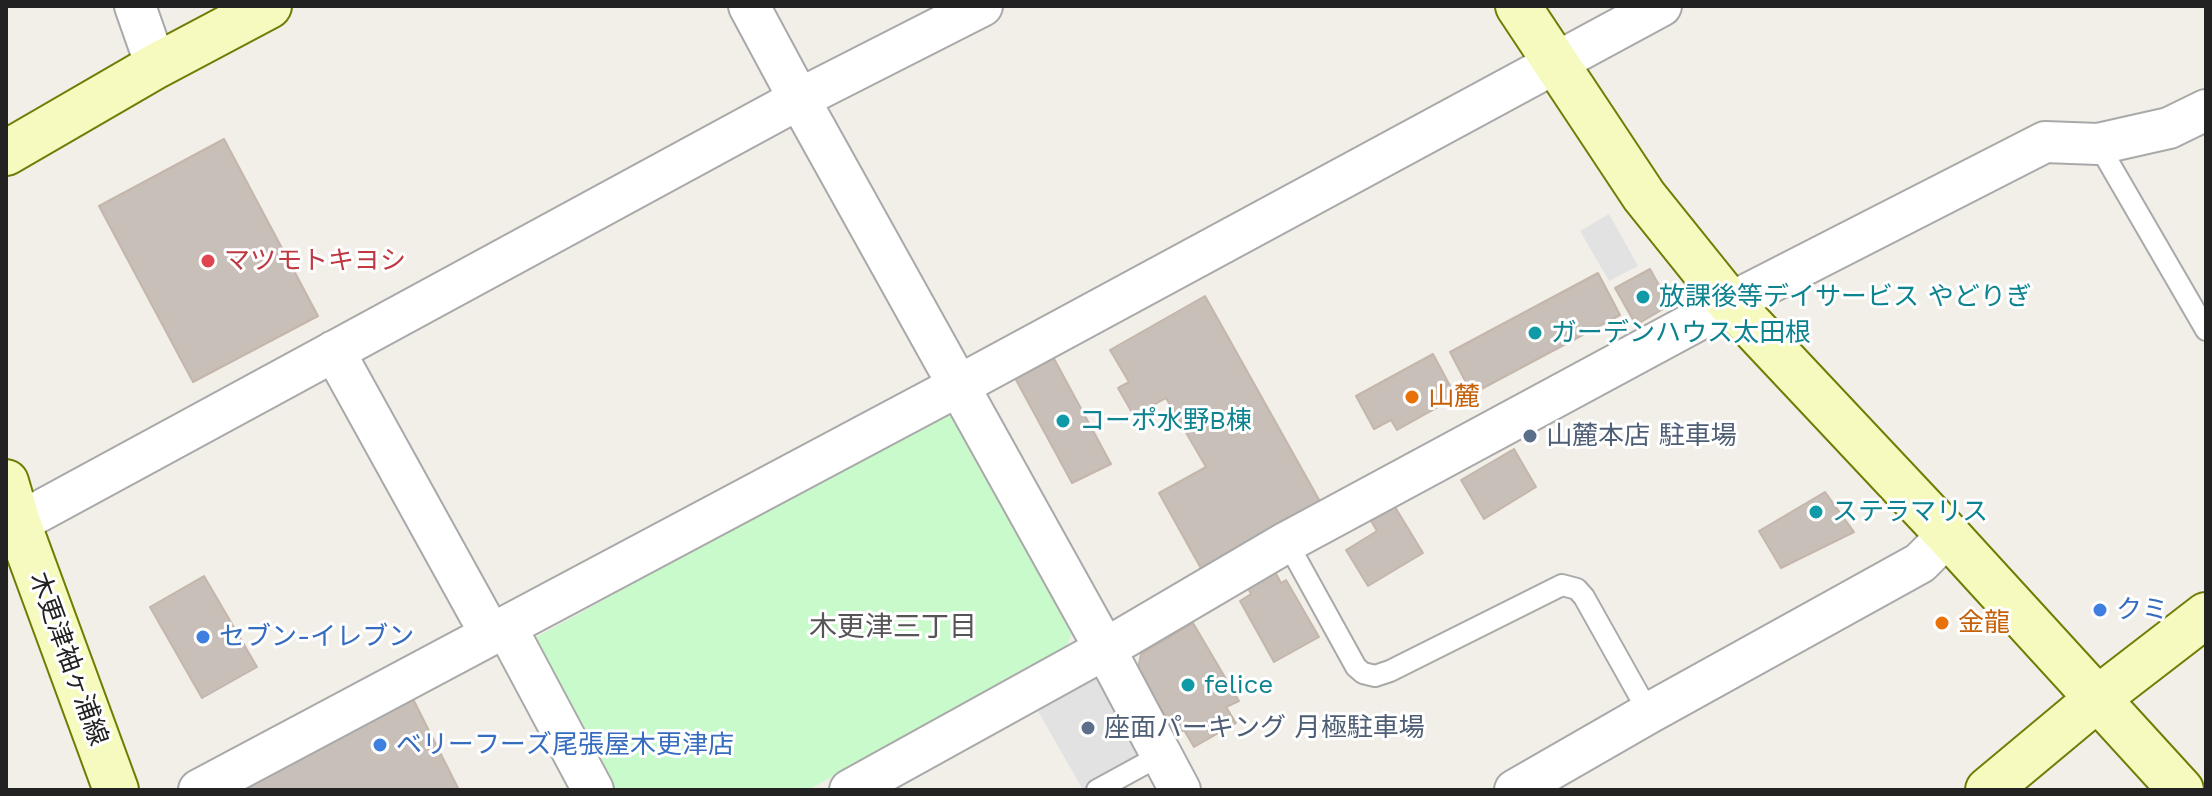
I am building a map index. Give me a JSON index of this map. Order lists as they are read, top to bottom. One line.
{"streets":{"street":["木更津袖ヶ浦線"]},"districts":["木更津三丁目"],"places":["マツモトキヨシ","放課後等デイサービス やどりぎ","ガーデンハウス太田根","山麓","コーポ水野B棟","山麓本店 駐車場","ステラマリス","クミ","金龍","セブン-イレブン","felice","座面パーキング 月極駐車場","ベリーフーズ尾張屋木更津店"]}
